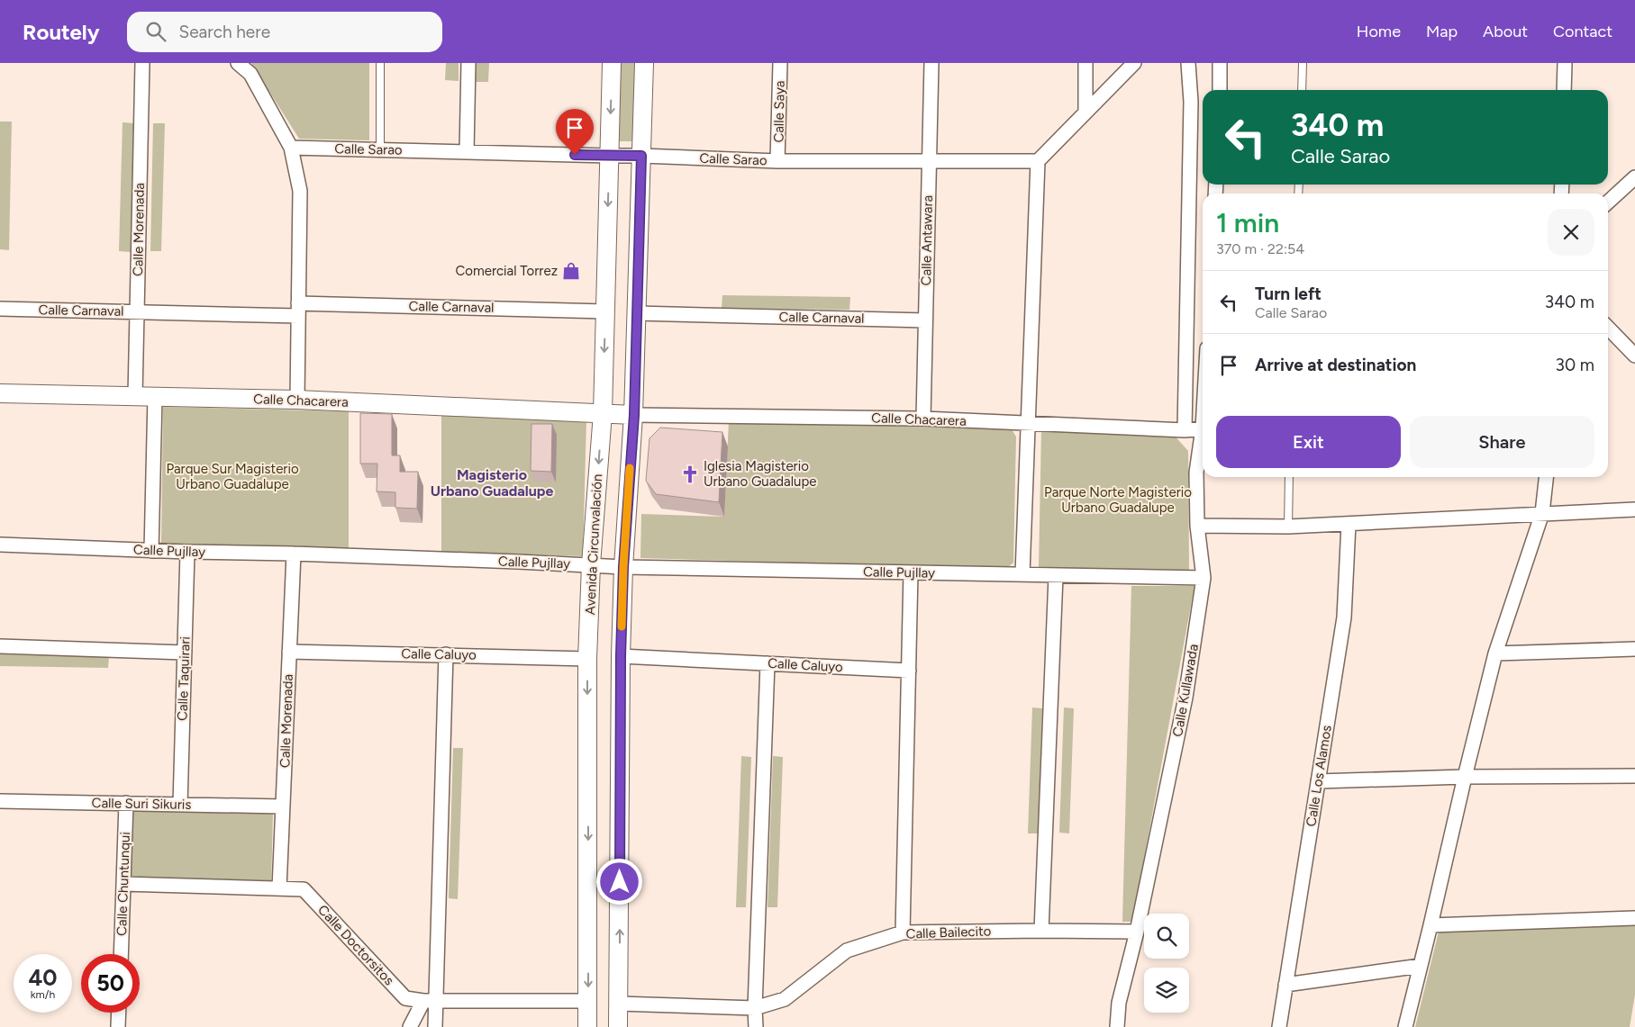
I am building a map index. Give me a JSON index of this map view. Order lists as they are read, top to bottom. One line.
{"streets":{"main road":["Calle Chacarera","Avenida Circunvalación"],"street":["Calle Saya","Calle Sarao","Calle Morenada","Calle Antawara","Calle Carnaval","Calle Pujllay","Calle Caluyo","Calle Taquirari","Calle Kullawada","Calle Los Alamos","Calle Suri Sikuris","Calle Chuntunqui","Calle Bailecito","Calle Doctorsitos"]},"crossings":[["Calle Saya","Calle Sarao"],["Calle Sarao","Calle Antawara"],["Calle Sarao","Avenida Circunvalación"],["Calle Morenada","Calle Carnaval"],["Calle Morenada","Calle Chacarera"],["Calle Morenada","Calle Pujllay"],["Calle Morenada","Calle Caluyo"],["Calle Morenada","Calle Suri Sikuris"],["Calle Morenada","Calle Doctorsitos"],["Calle Antawara","Calle Carnaval"],["Calle Antawara","Calle Chacarera"],["Calle Carnaval","Avenida Circunvalación"],["Calle Chacarera","Avenida Circunvalación"],["Avenida Circunvalación","Calle Pujllay"],["Avenida Circunvalación","Calle Caluyo"],["Avenida Circunvalación","Calle Doctorsitos"],["Calle Pujllay","Calle Taquirari"],["Calle Pujllay","Calle Kullawada"],["Calle Taquirari","Calle Suri Sikuris"],["Calle Kullawada","Calle Bailecito"],["Calle Suri Sikuris","Calle Chuntunqui"],["Calle Chuntunqui","Calle Doctorsitos"]],"districts":["Magisterio Urbano Guadalupe"],"parks":["Parque Sur Magisterio Urbano Guadalupe","Parque Norte Magisterio Urbano Guadalupe"],"places":{"shop":["Comercial Torrez"],"church":["Iglesia Magisterio Urbano Guadalupe"]},"page":{"header":"Routely","search":"Search here","nav":["Home","Map","About","Contact"],"turn":["340 m","Calle Sarao"],"heading":["1 min","370 m · 22:54"],"list":[{"name":"Turn left","note":"Calle Sarao","value":"340 m"},{"name":"Arrive at destination","value":"30 m"}],"buttons":["Exit","Share"],"speed":"40 km/h","limit":"50"}}
